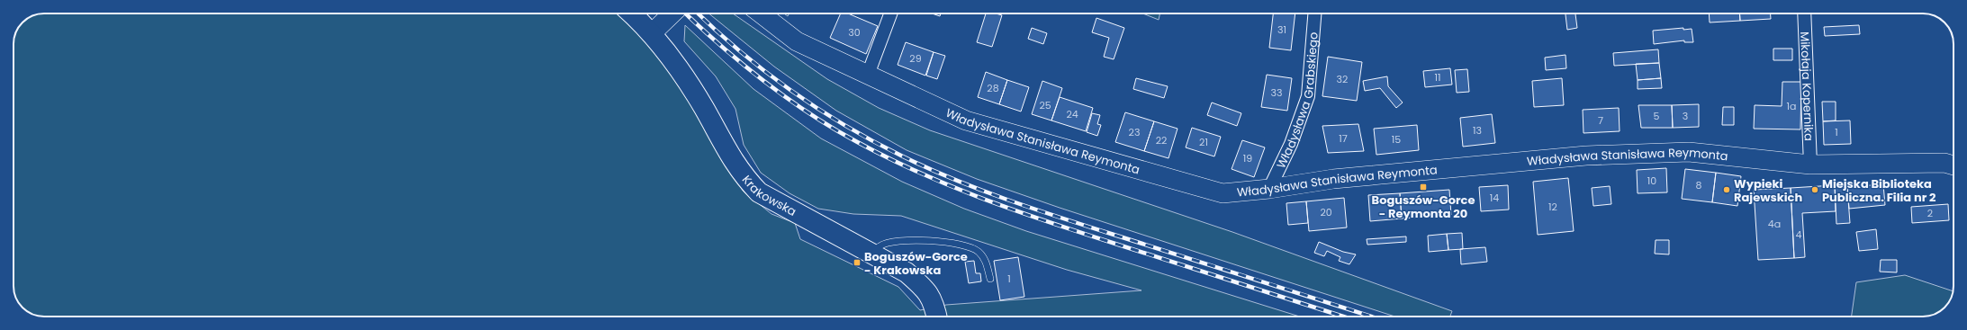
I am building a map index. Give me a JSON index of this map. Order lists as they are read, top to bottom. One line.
{"streets":{"main road":["Krakowska"],"street":["Mikołaja Kopernika","Władysława Grabskiego","Władysława Stanisława Reymonta"]},"crossings":[["Mikołaja Kopernika","Władysława Stanisława Reymonta"],["Władysława Grabskiego","Władysława Stanisława Reymonta"]],"places":{"transit":["Boguszów-Gorce - Reymonta 20","Boguszów-Gorce - Krakowska"],"other":["Wypieki Rajewskich","Miejska Biblioteka Publiczna. Filia nr 2"]},"house_numbers":["31","30","29","11","32","28","33","25","1a","24","5","3","7","13","23","1","17","15","22","21","19","10","8","14","12","20","2","4a","4","1"]}
